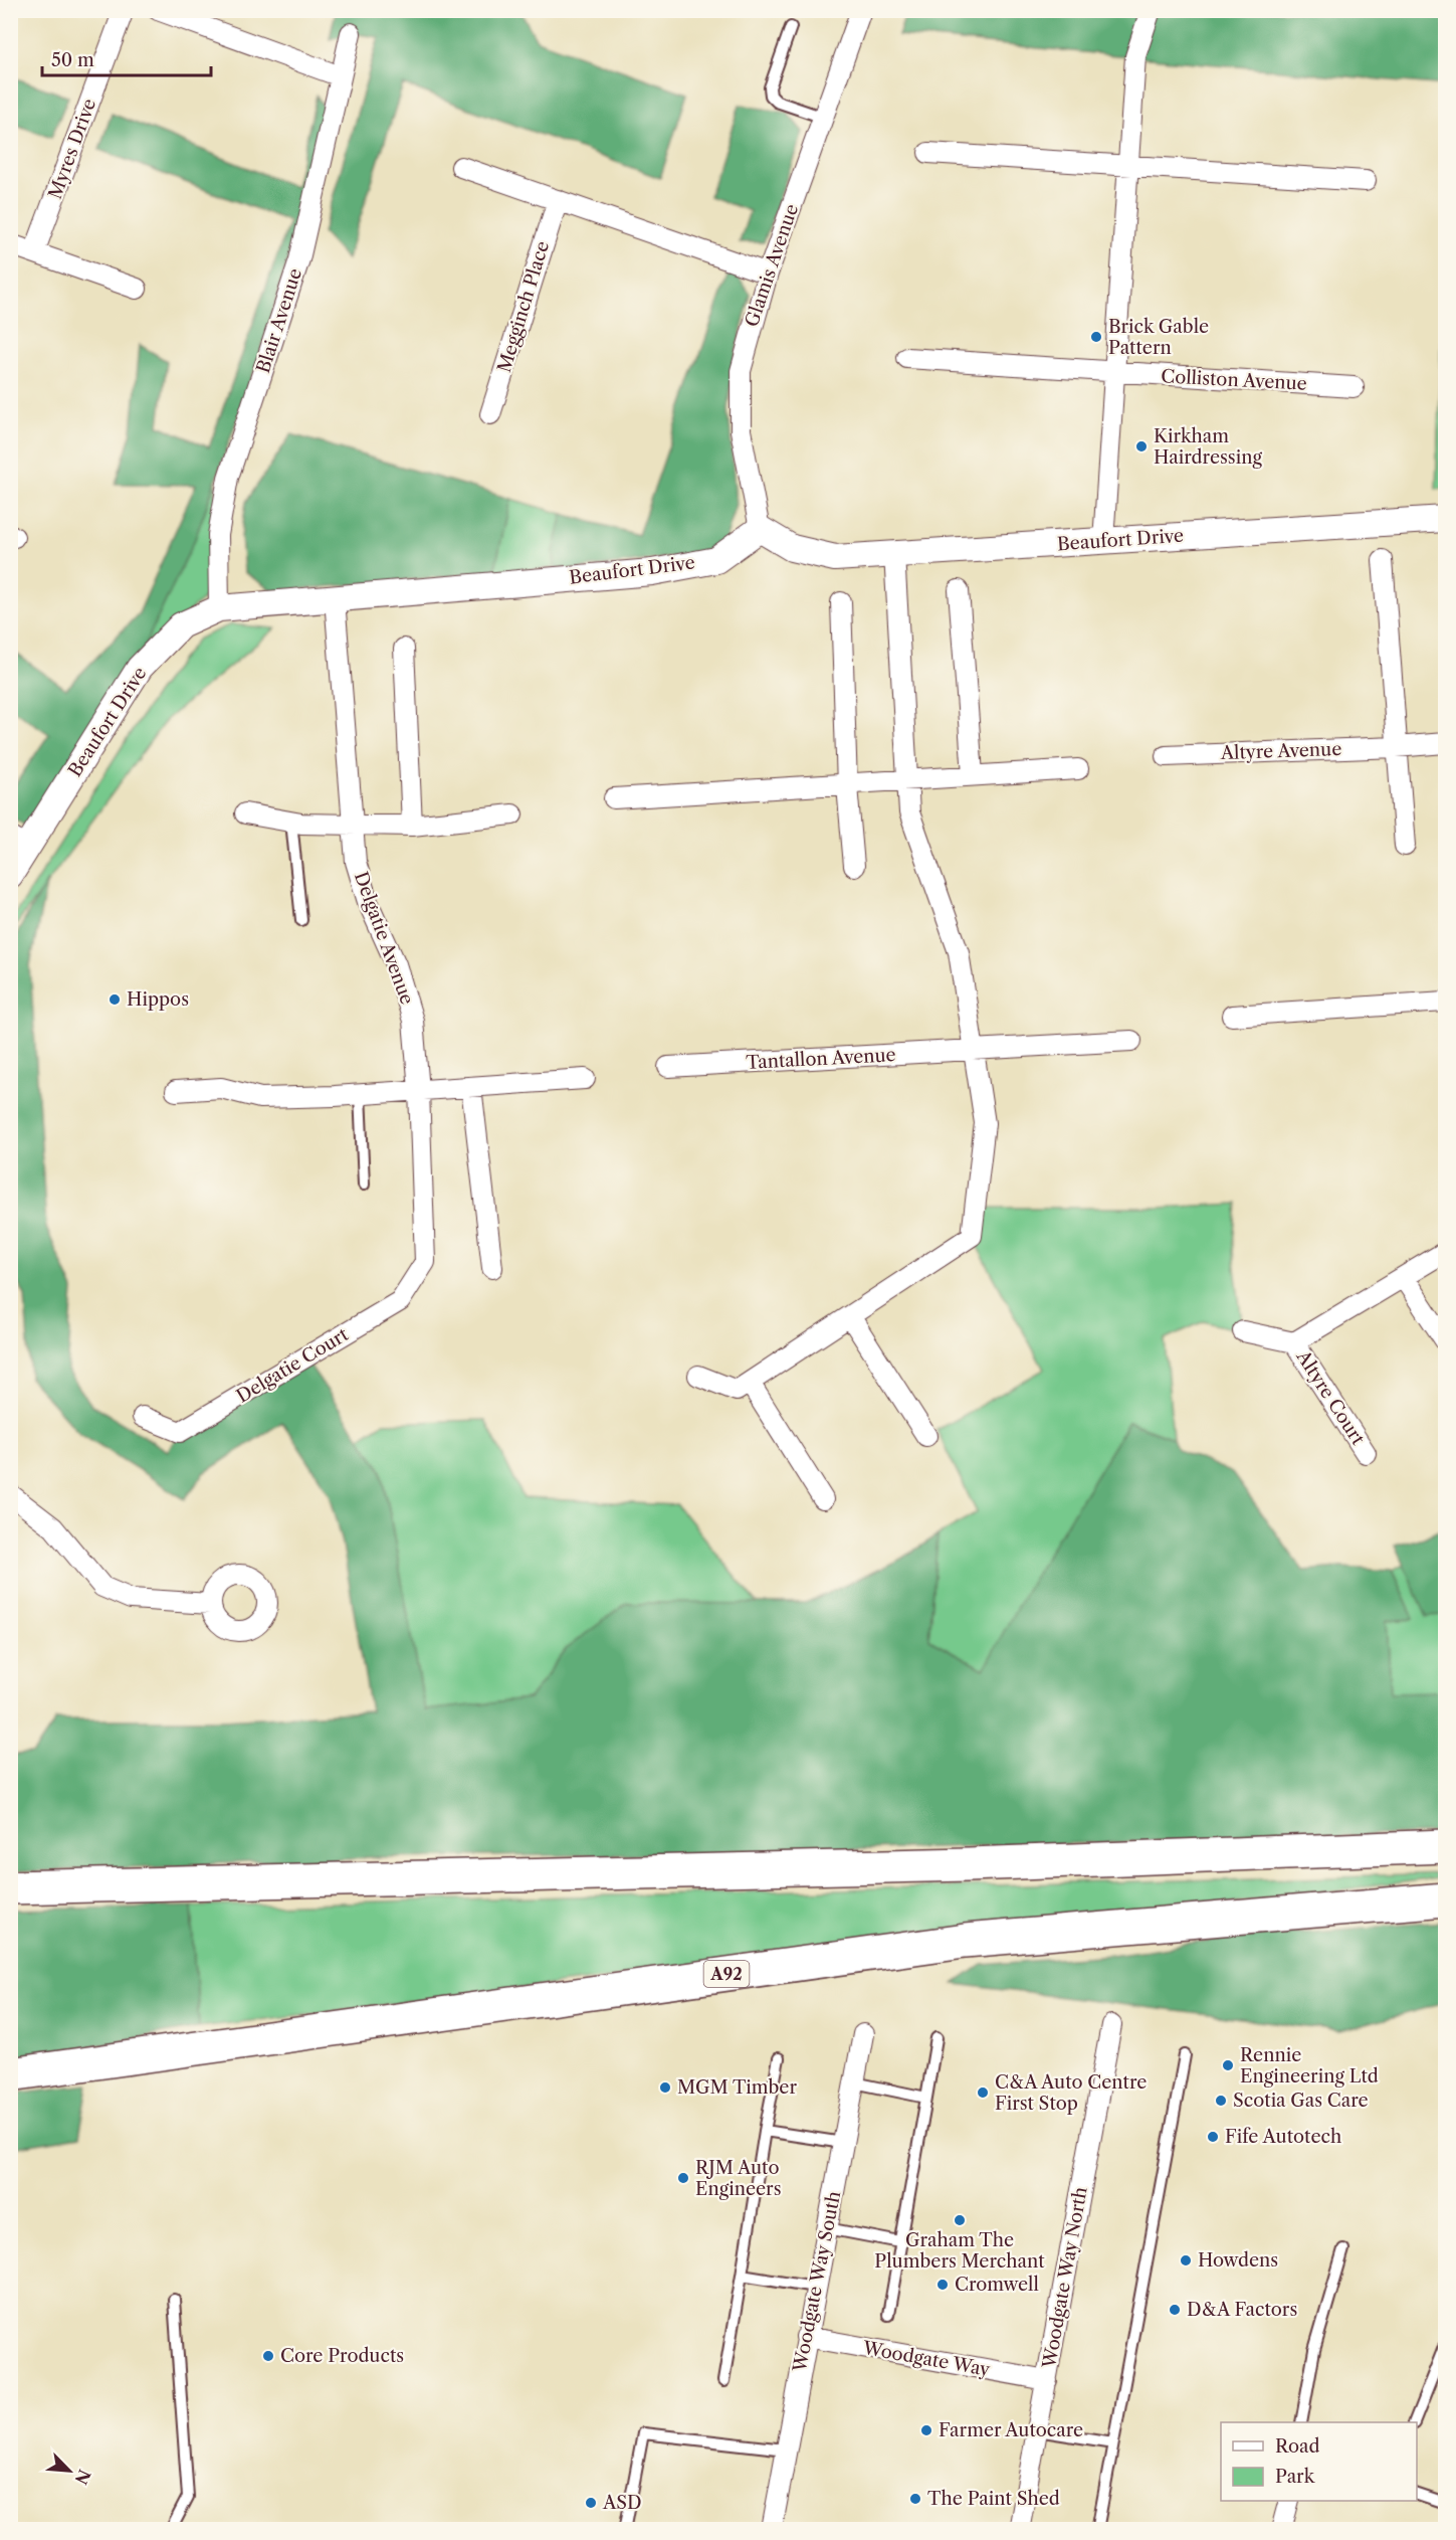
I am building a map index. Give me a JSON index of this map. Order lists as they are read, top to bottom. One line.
{"streets":{"highway":["A92"],"street":["Myres Drive","Glamis Avenue","Megginch Place","Blair Avenue","Colliston Avenue","Beaufort Drive","Altyre Avenue","Delgatie Avenue","Tantallon Avenue","Delgatie Court","Altyre Court","Woodgate Way North","Woodgate Way South","Woodgate Way"]},"crossings":[["Glamis Avenue","Beaufort Drive"],["Blair Avenue","Beaufort Drive"],["Beaufort Drive","Delgatie Avenue"],["Delgatie Avenue","Delgatie Court"],["Woodgate Way North","Woodgate Way"],["Woodgate Way South","Woodgate Way"]],"places":["Brick Gable Pattern","Kirkham Hairdressing","Hippos","Rennie Engineering Ltd","MGM Timber","C&A Auto Centre First Stop","Scotia Gas Care","Fife Autotech","RJM Auto Engineers","Graham The Plumbers Merchant","Howdens","Cromwell","D&A Factors","Core Products","Farmer Autocare","The Paint Shed","ASD"],"legend":["Road","Park"],"scale_bar":"50 m","north":"bottom right"}
